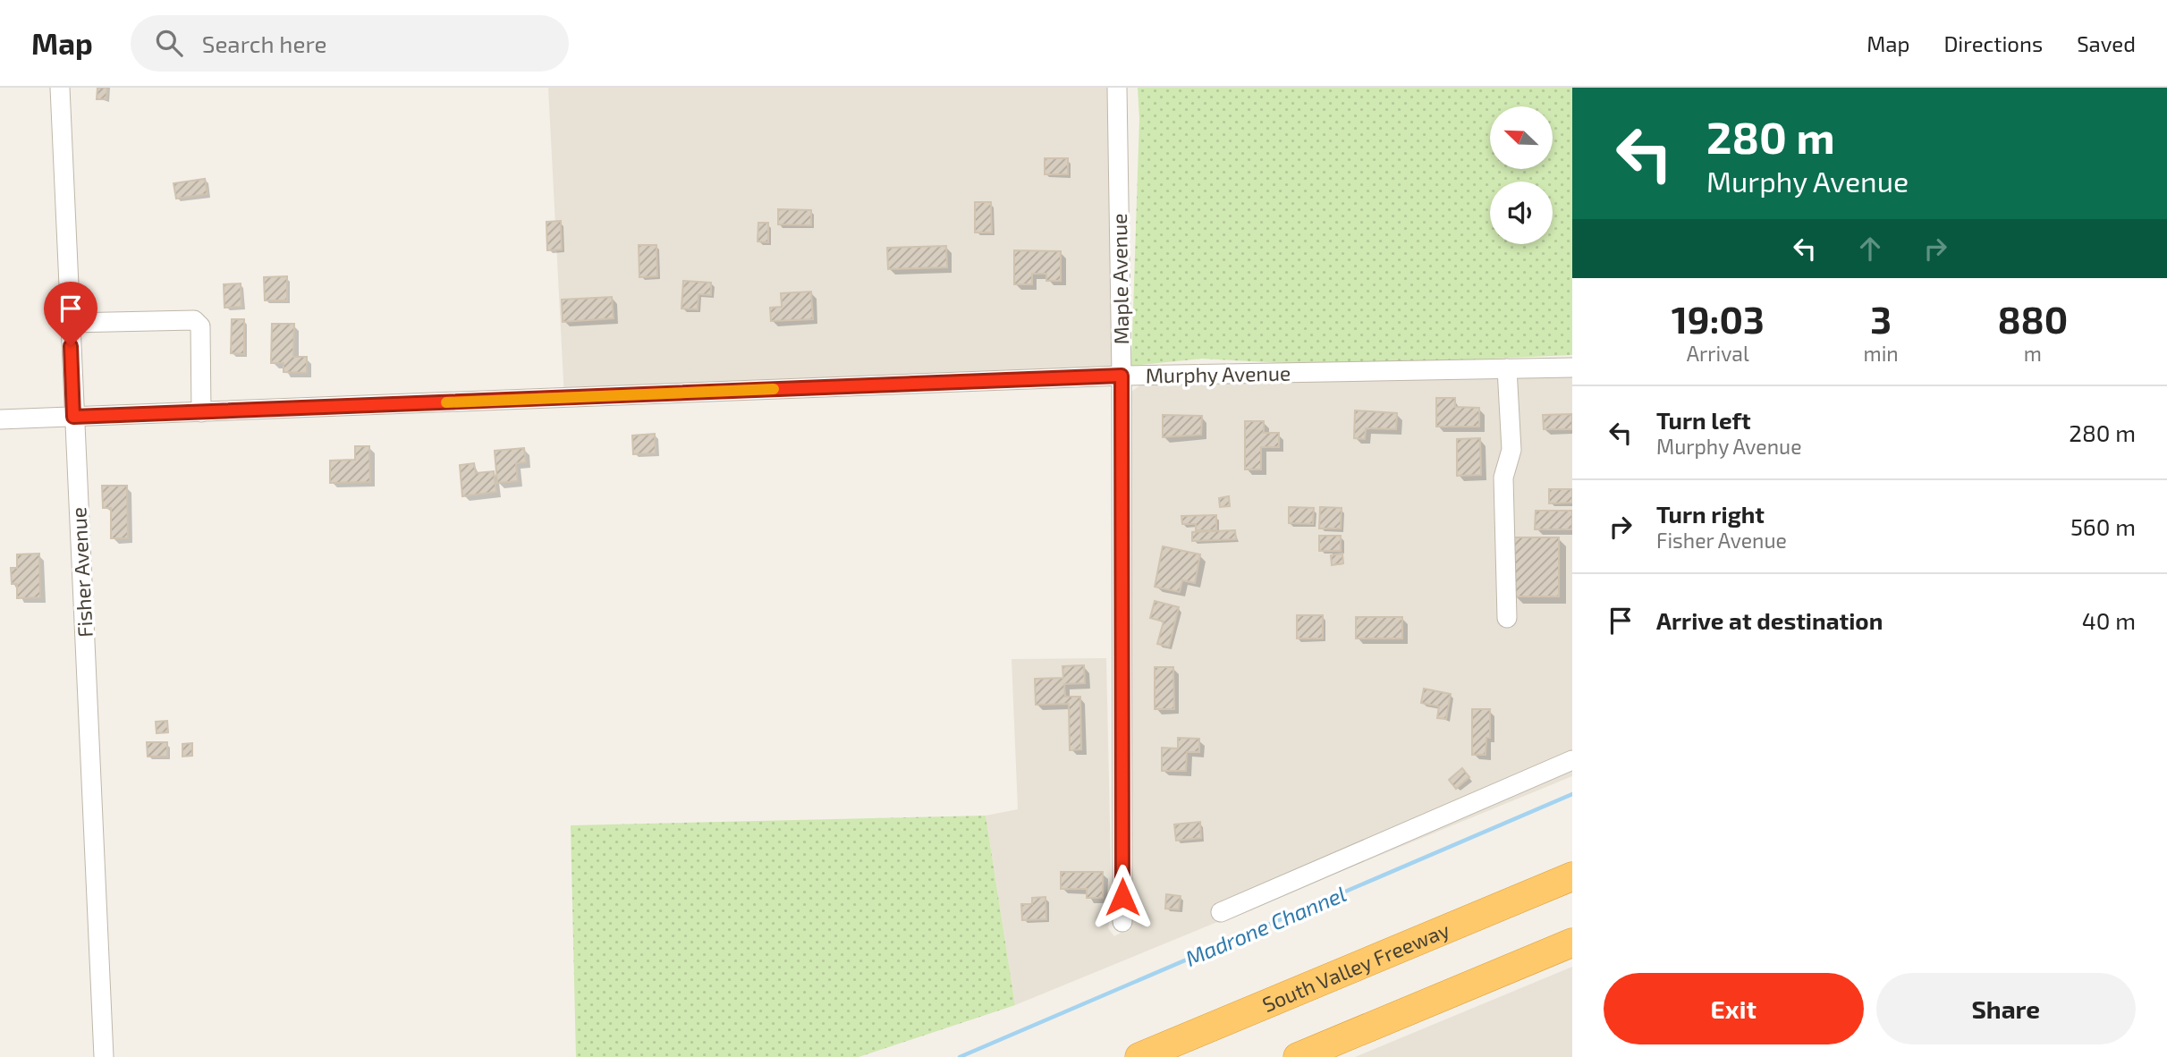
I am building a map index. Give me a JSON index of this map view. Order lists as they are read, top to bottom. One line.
{"streets":{"highway":["South Valley Freeway"],"street":["Maple Avenue","Murphy Avenue","Fisher Avenue"]},"crossings":[["Maple Avenue","Murphy Avenue"],["Murphy Avenue","Fisher Avenue"]],"water":["Madrone Channel"],"north":"top left","page":{"header":"Map","search":"Search here","nav":["Map","Directions","Saved"],"turn":["280 m","Murphy Avenue"],"eta":["19:03","Arrival","3","min","880","m"],"list":[{"name":"Turn left","note":"Murphy Avenue","value":"280 m"},{"name":"Turn right","note":"Fisher Avenue","value":"560 m"},{"name":"Arrive at destination","value":"40 m"}],"buttons":["Exit","Share"]}}
